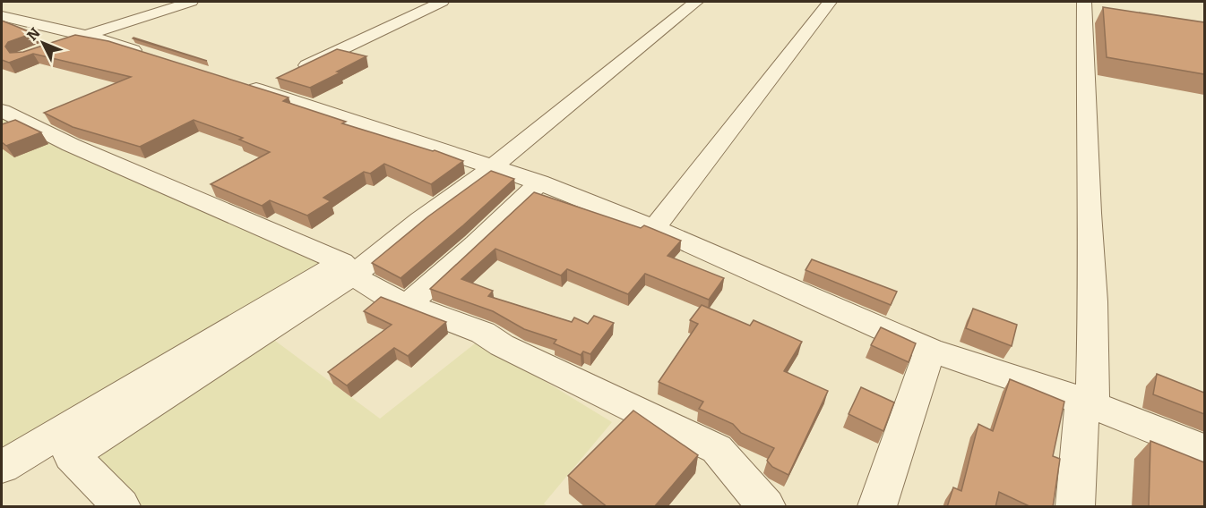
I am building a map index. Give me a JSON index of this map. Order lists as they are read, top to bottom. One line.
{"north":"top left"}
